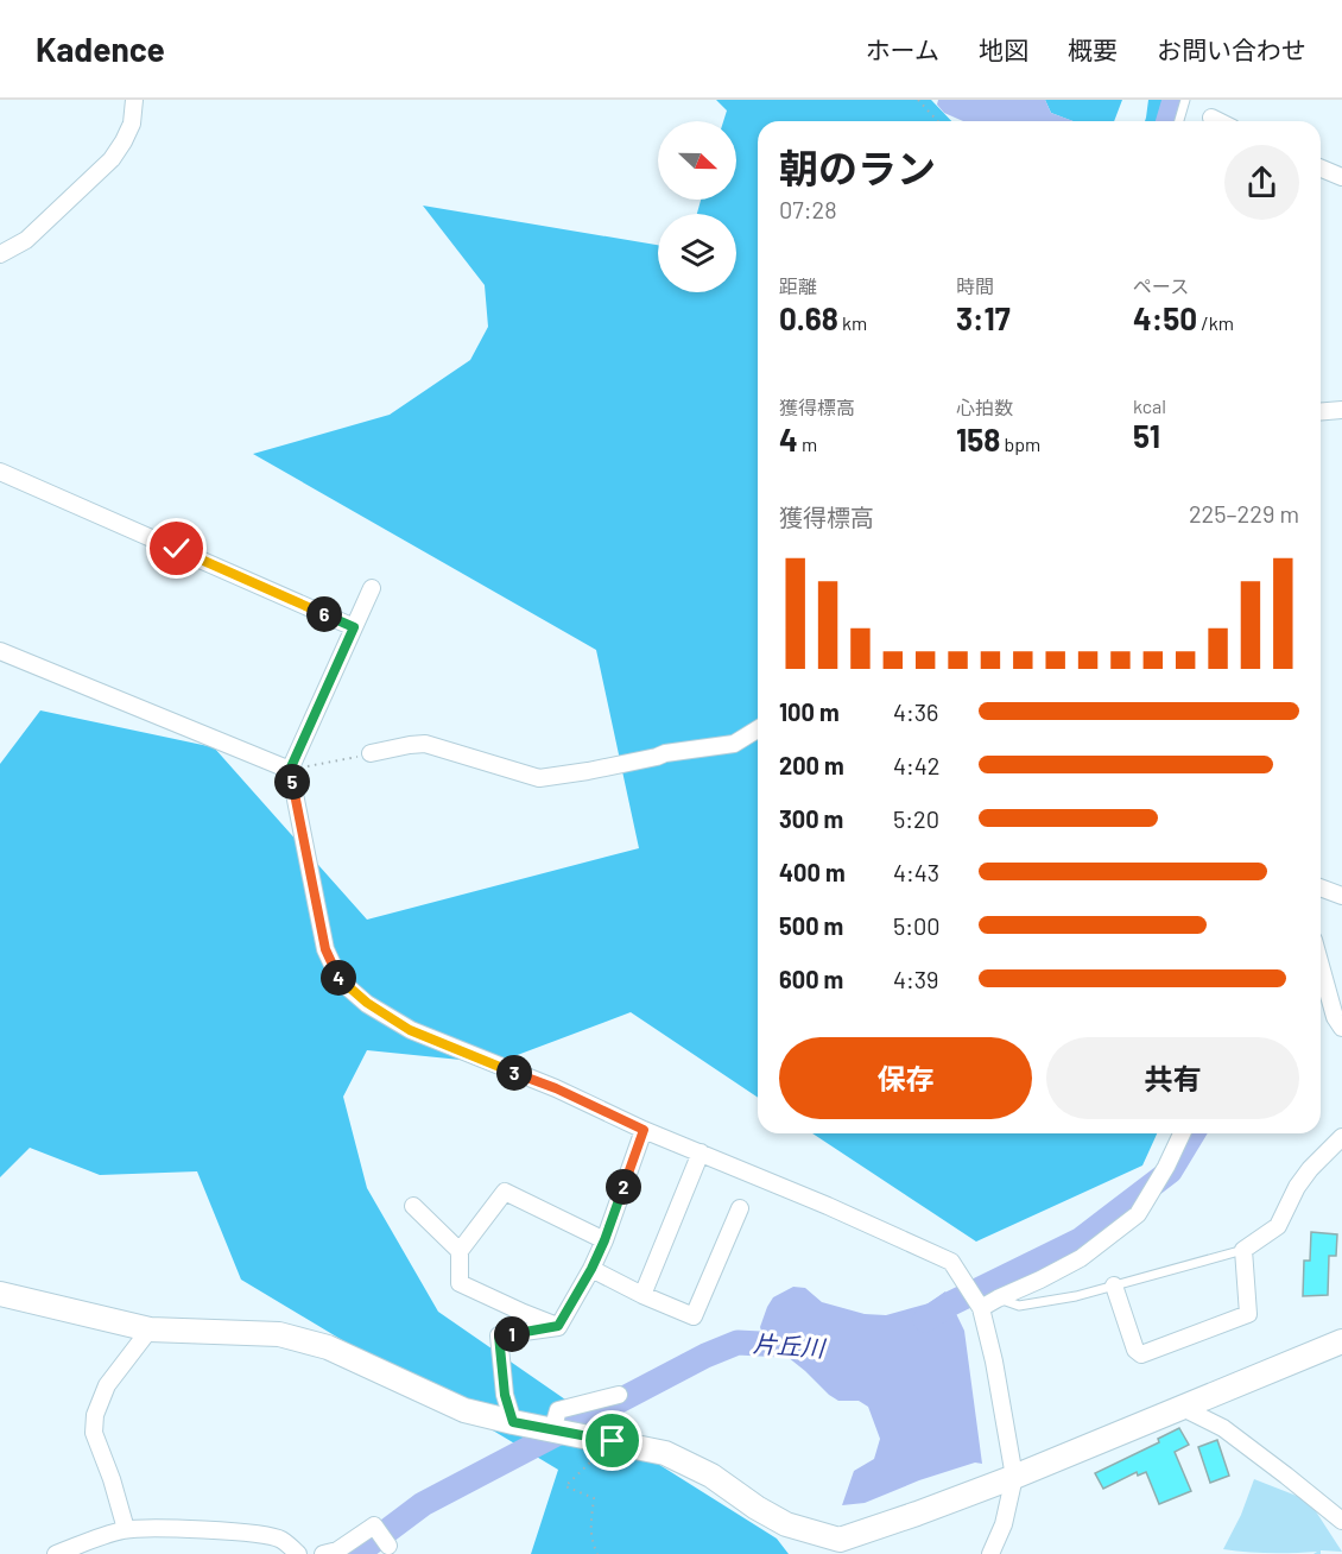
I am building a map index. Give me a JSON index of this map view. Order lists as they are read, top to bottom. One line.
{"water":["片丘川"],"north":"right","page":{"header":"Kadence","nav":["ホーム","地図","概要","お問い合わせ"],"heading":["朝のラン","07:28"],"stats":[["距離","0.68 km"],["時間","3:17"],["ペース","4:50 /km"],["獲得標高","4 m"],["心拍数","158 bpm"],["kcal","51"]],"chart":["獲得標高","225–229 m"],"pins":["6","5","4","3","2","1"],"list":[{"name":"100 m","note":"4:36"},{"name":"200 m","note":"4:42"},{"name":"300 m","note":"5:20"},{"name":"400 m","note":"4:43"},{"name":"500 m","note":"5:00"},{"name":"600 m","note":"4:39"}],"buttons":["保存","共有"]}}
